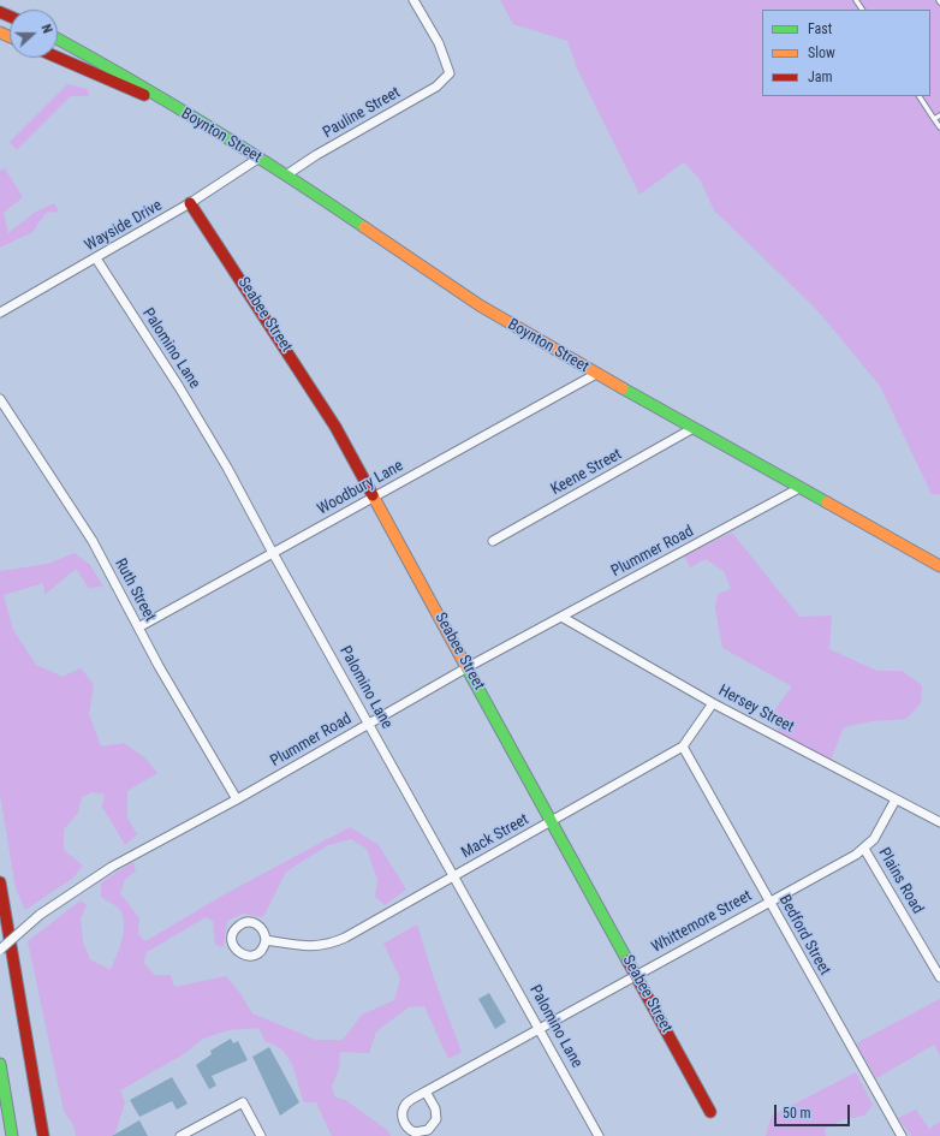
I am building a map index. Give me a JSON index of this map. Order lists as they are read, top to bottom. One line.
{"streets":{"main road":["Boynton Street","Seabee Street"],"street":["Pauline Street","Wayside Drive","Palomino Lane","Keene Street","Woodbury Lane","Plummer Road","Ruth Street","Hersey Street","Mack Street","Plains Road","Whittemore Street","Bedford Street"]},"crossings":[["Pauline Street","Boynton Street"],["Boynton Street","Wayside Drive"],["Boynton Street","Keene Street"],["Boynton Street","Woodbury Lane"],["Boynton Street","Plummer Road"],["Wayside Drive","Seabee Street"],["Wayside Drive","Palomino Lane"],["Seabee Street","Woodbury Lane"],["Seabee Street","Plummer Road"],["Seabee Street","Mack Street"],["Seabee Street","Whittemore Street"],["Palomino Lane","Woodbury Lane"],["Palomino Lane","Plummer Road"],["Palomino Lane","Mack Street"],["Palomino Lane","Whittemore Street"],["Woodbury Lane","Ruth Street"],["Plummer Road","Ruth Street"],["Plummer Road","Hersey Street"],["Hersey Street","Mack Street"],["Hersey Street","Whittemore Street"],["Mack Street","Bedford Street"],["Plains Road","Whittemore Street"],["Whittemore Street","Bedford Street"]],"legend":["Fast","Slow","Jam"],"scale_bar":"50 m","north":"right"}
